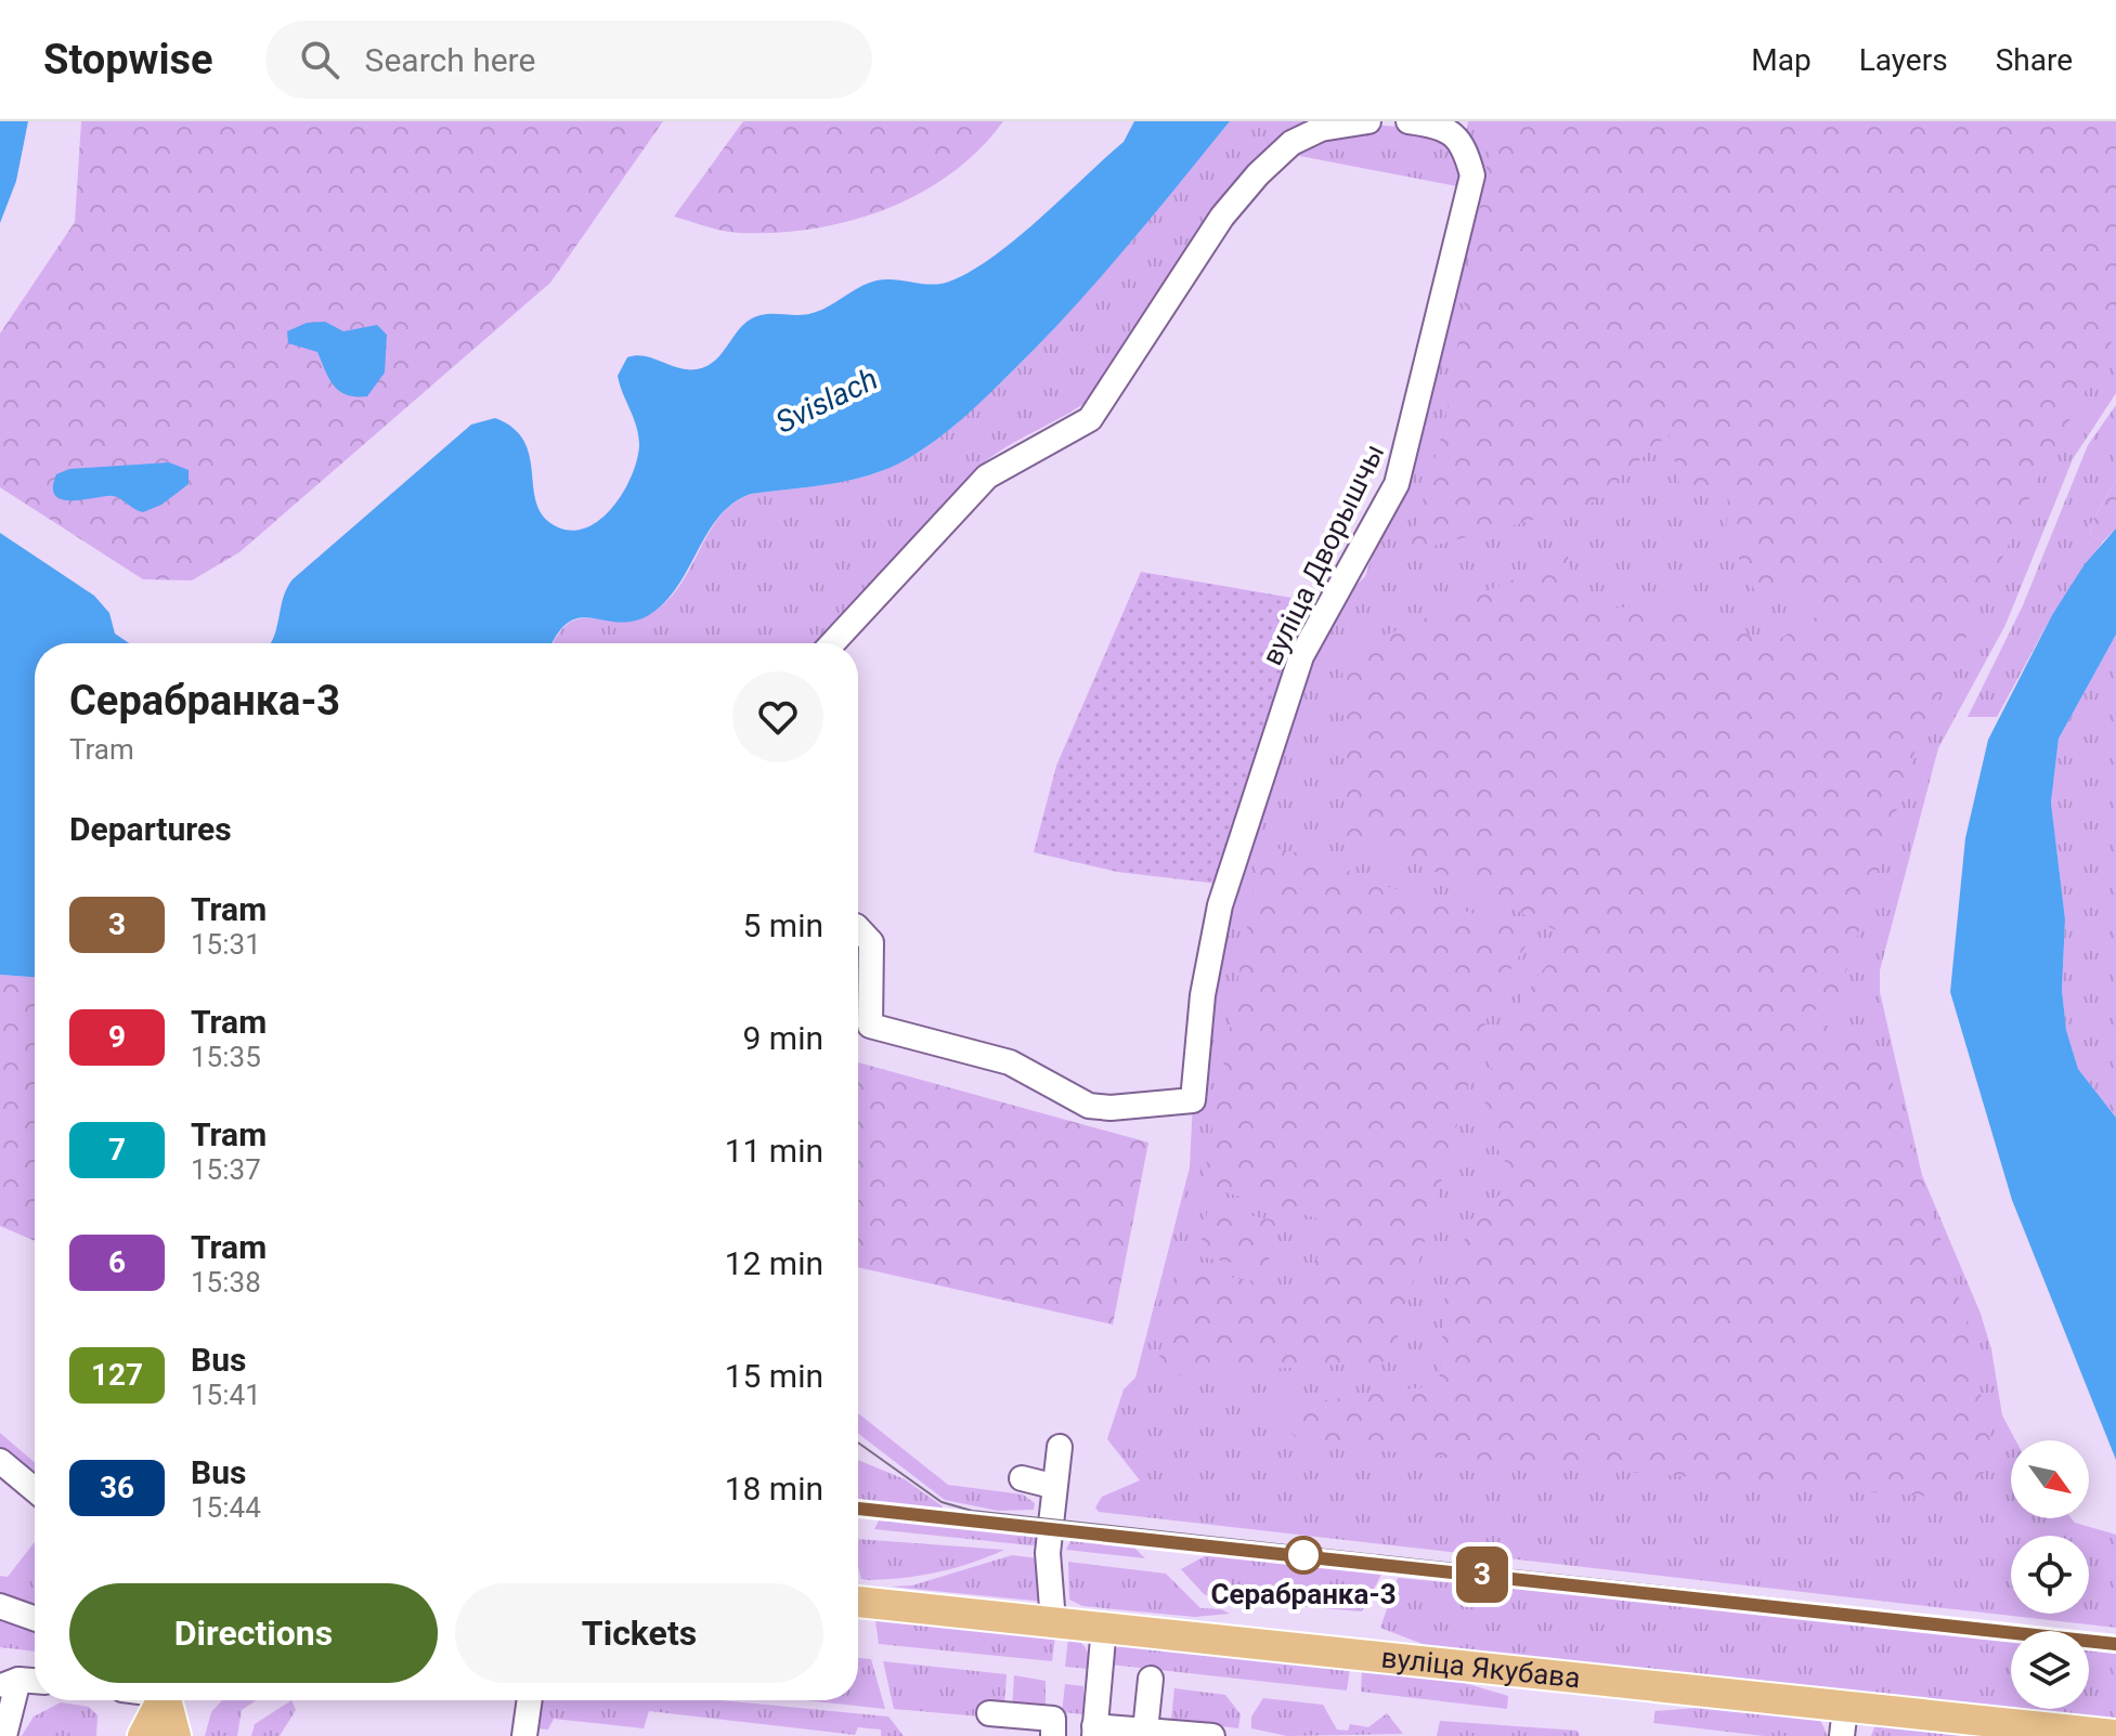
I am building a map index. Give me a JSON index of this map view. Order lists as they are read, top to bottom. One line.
{"streets":{"main road":["вуліца Якубава"],"street":["вуліца Дворышчы"]},"water":["Svislach"],"places":["Серабранка-3"],"lines":["tram line 3"],"north":"bottom right","page":{"header":"Stopwise","search":"Search here","nav":["Map","Layers","Share"],"on_map":"3","heading":[["Серабранка-3","Tram"],"Departures"],"list":[{"mark":"3","name":"Tram","note":"15:31","value":"5 min"},{"mark":"9","name":"Tram","note":"15:35","value":"9 min"},{"mark":"7","name":"Tram","note":"15:37","value":"11 min"},{"mark":"6","name":"Tram","note":"15:38","value":"12 min"},{"mark":"127","name":"Bus","note":"15:41","value":"15 min"},{"mark":"36","name":"Bus","note":"15:44","value":"18 min"}],"buttons":["Directions","Tickets"]}}
